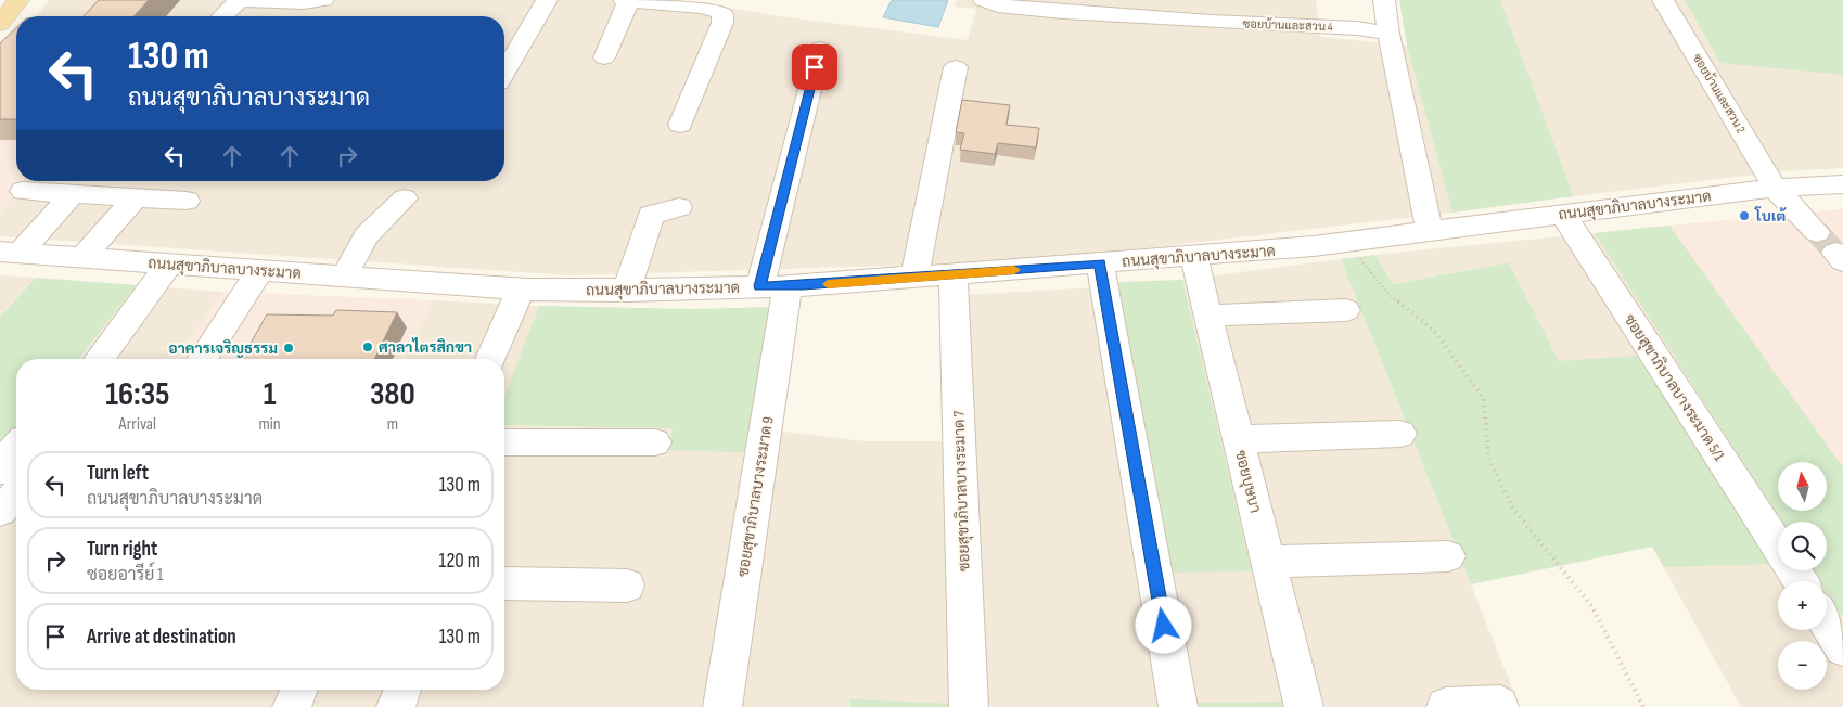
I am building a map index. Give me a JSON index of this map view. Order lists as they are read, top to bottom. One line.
{"streets":{"street":["ซอยบ้านและสวน 4","ซอยบ้านและสวน 2","ถนนสุขาภิบาลบางระมาด","ซอยสุขาภิบาลบางระมาด 5/1","ซอยบุษบา","ซอยสุขาภิบาลบางระมาด 7","ซอยสุขาภิบาลบางระมาด 9"]},"crossings":[["ซอยบ้านและสวน 2","ถนนสุขาภิบาลบางระมาด"],["ถนนสุขาภิบาลบางระมาด","ซอยสุขาภิบาลบางระมาด 5/1"],["ถนนสุขาภิบาลบางระมาด","ซอยบุษบา"],["ถนนสุขาภิบาลบางระมาด","ซอยสุขาภิบาลบางระมาด 7"],["ถนนสุขาภิบาลบางระมาด","ซอยสุขาภิบาลบางระมาด 9"]],"places":["โบเต้","ศาลาไตรสิกขา","อาคารเจริญธรรม"],"north":"top","page":{"turn":["130 m","ถนนสุขาภิบาลบางระมาด"],"eta":["16:35","Arrival","1","min","380","m"],"list":[{"name":"Turn left","note":"ถนนสุขาภิบาลบางระมาด","value":"130 m"},{"name":"Turn right","note":"ซอยอารีย์ 1","value":"120 m"},{"name":"Arrive at destination","value":"130 m"}],"map_buttons":["+","−"]}}
